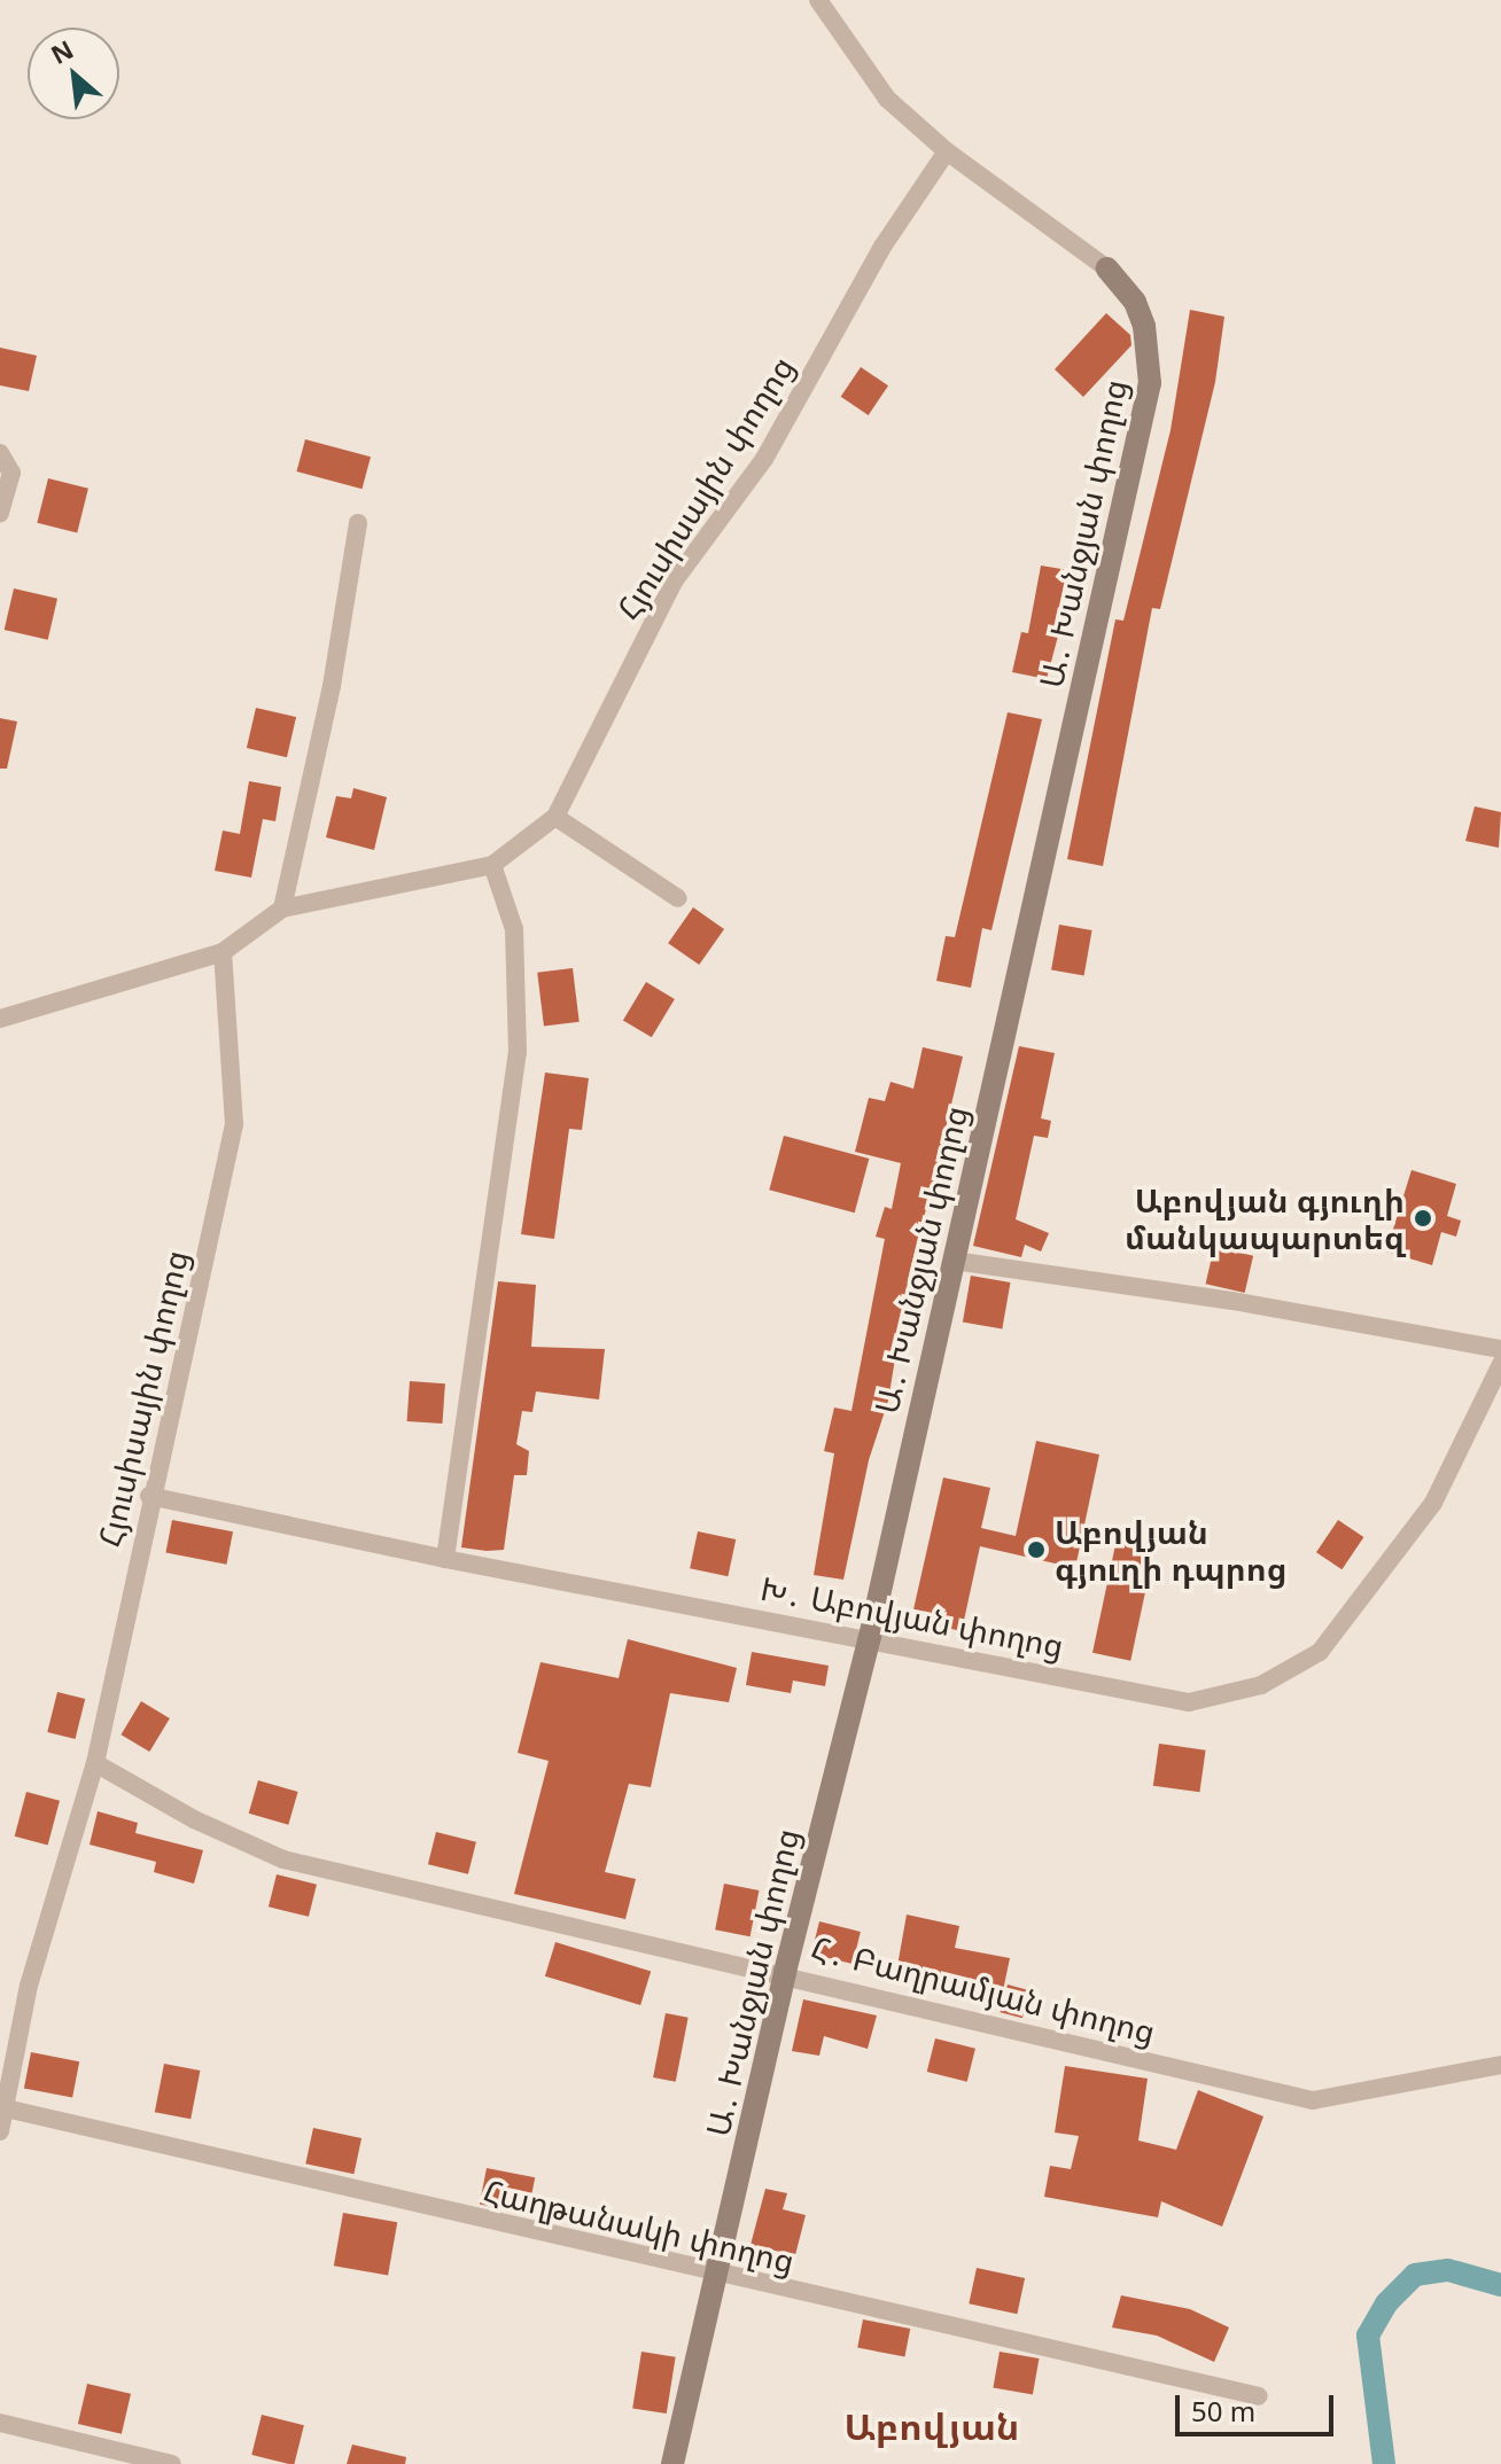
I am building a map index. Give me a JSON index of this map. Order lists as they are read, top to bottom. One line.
{"streets":{"street":["Հյուսիսային փողոց","Ա․ Խանջյան փողոց","Խ․ Աբովյան փողոց","Հ․ Բաղրամյան փողոց","Հաղթանակի փողոց"]},"crossings":[["Հյուսիսային փողոց","Ա․ Խանջյան փողոց"],["Հյուսիսային փողոց","Խ․ Աբովյան փողոց"],["Հյուսիսային փողոց","Հ․ Բաղրամյան փողոց"],["Հյուսիսային փողոց","Հաղթանակի փողոց"],["Ա․ Խանջյան փողոց","Խ․ Աբովյան փողոց"],["Ա․ Խանջյան փողոց","Հ․ Բաղրամյան փողոց"],["Ա․ Խանջյան փողոց","Հաղթանակի փողոց"]],"districts":["Աբովյան"],"places":["Աբովյան գյուղի մանկապարտեզ","Աբովյան գյուղի դպրոց"],"scale_bar":"50 m","north":"top left"}
